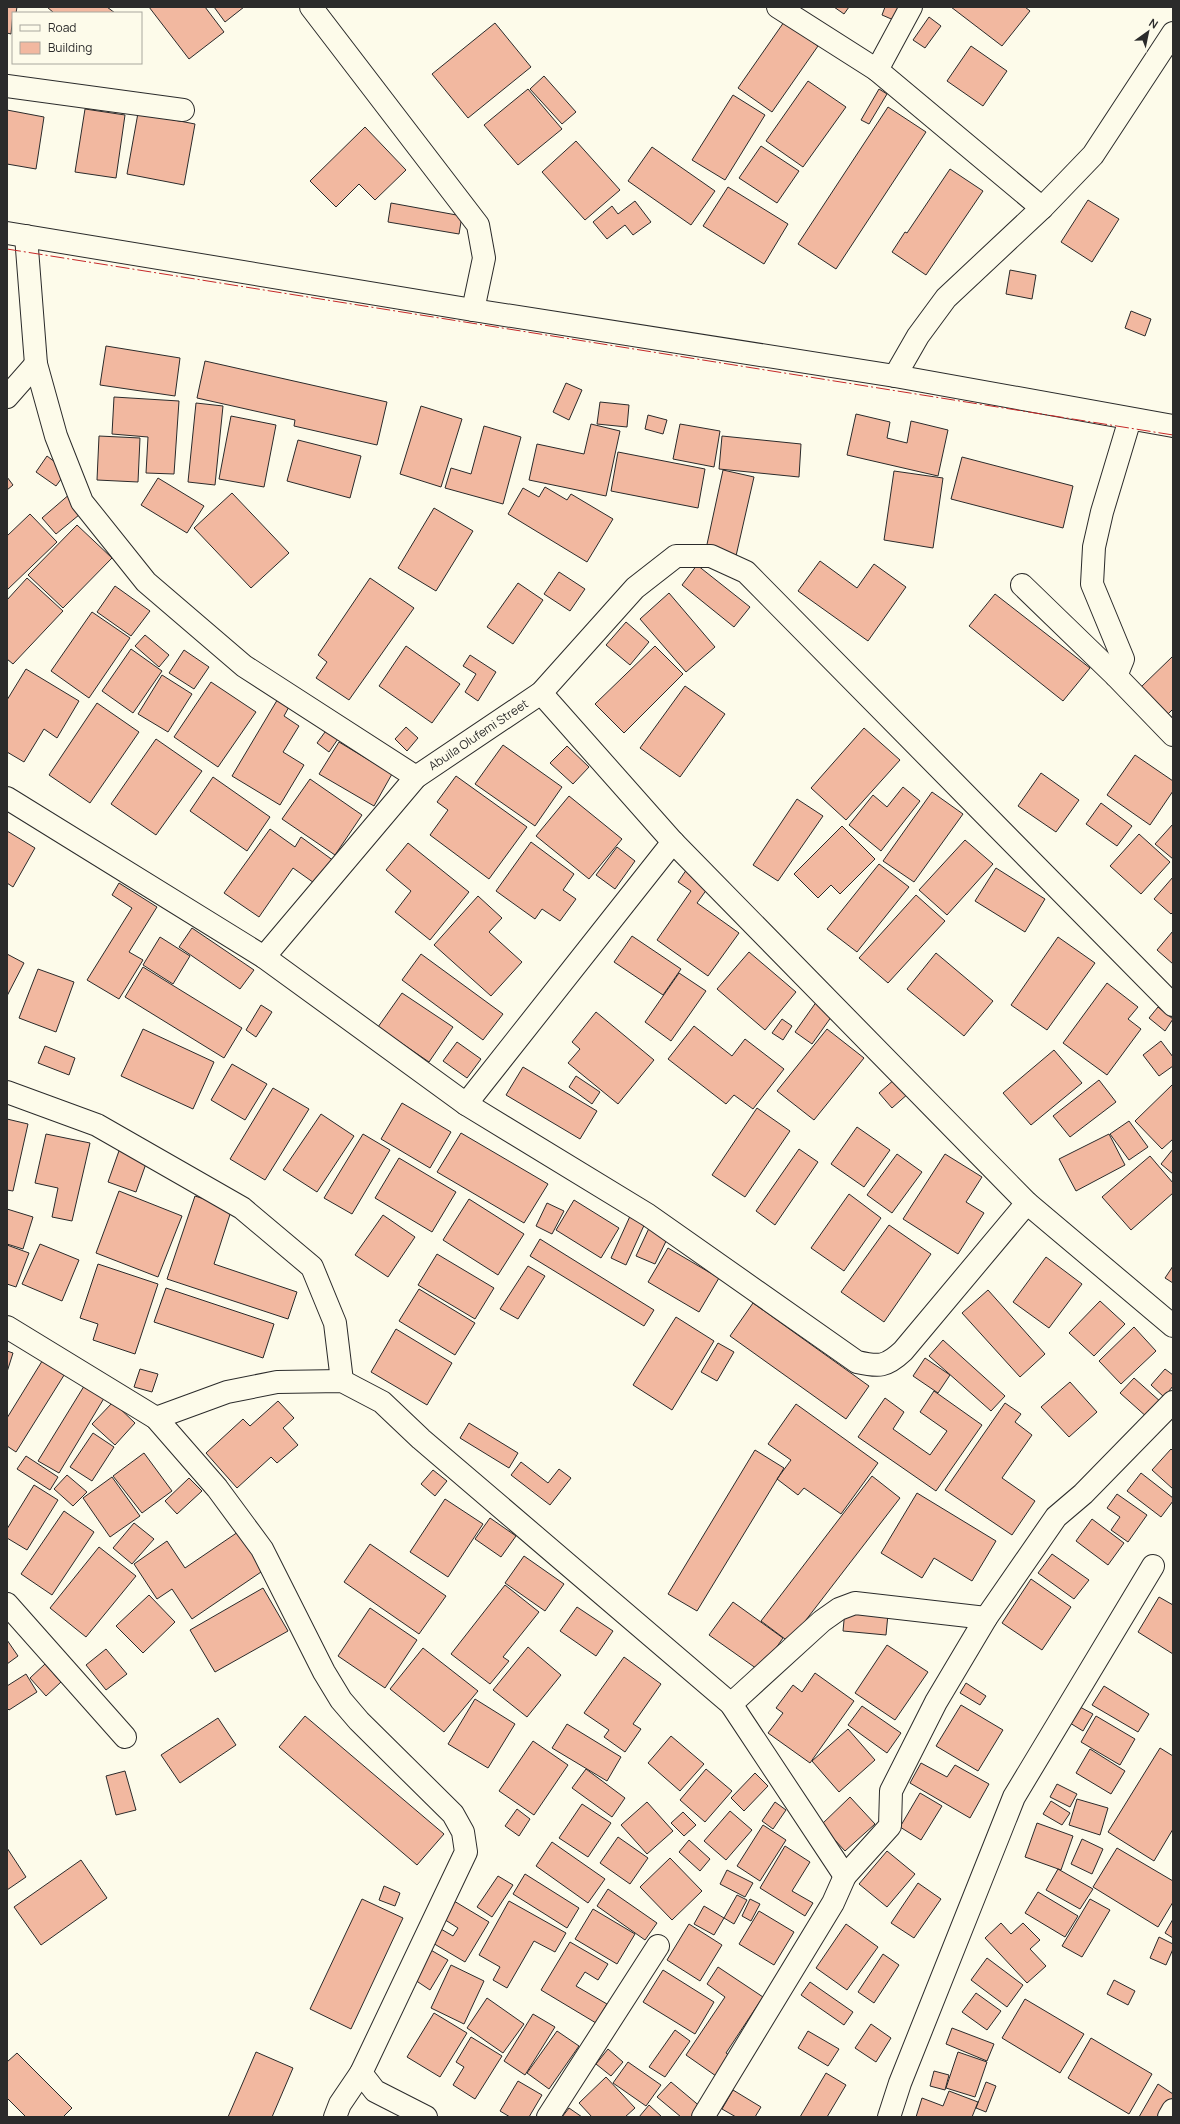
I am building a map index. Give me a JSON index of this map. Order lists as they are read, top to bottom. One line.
{"streets":{"street":["Abuila Olufemi Street"]},"legend":["Road","Building"],"north":"top right"}
